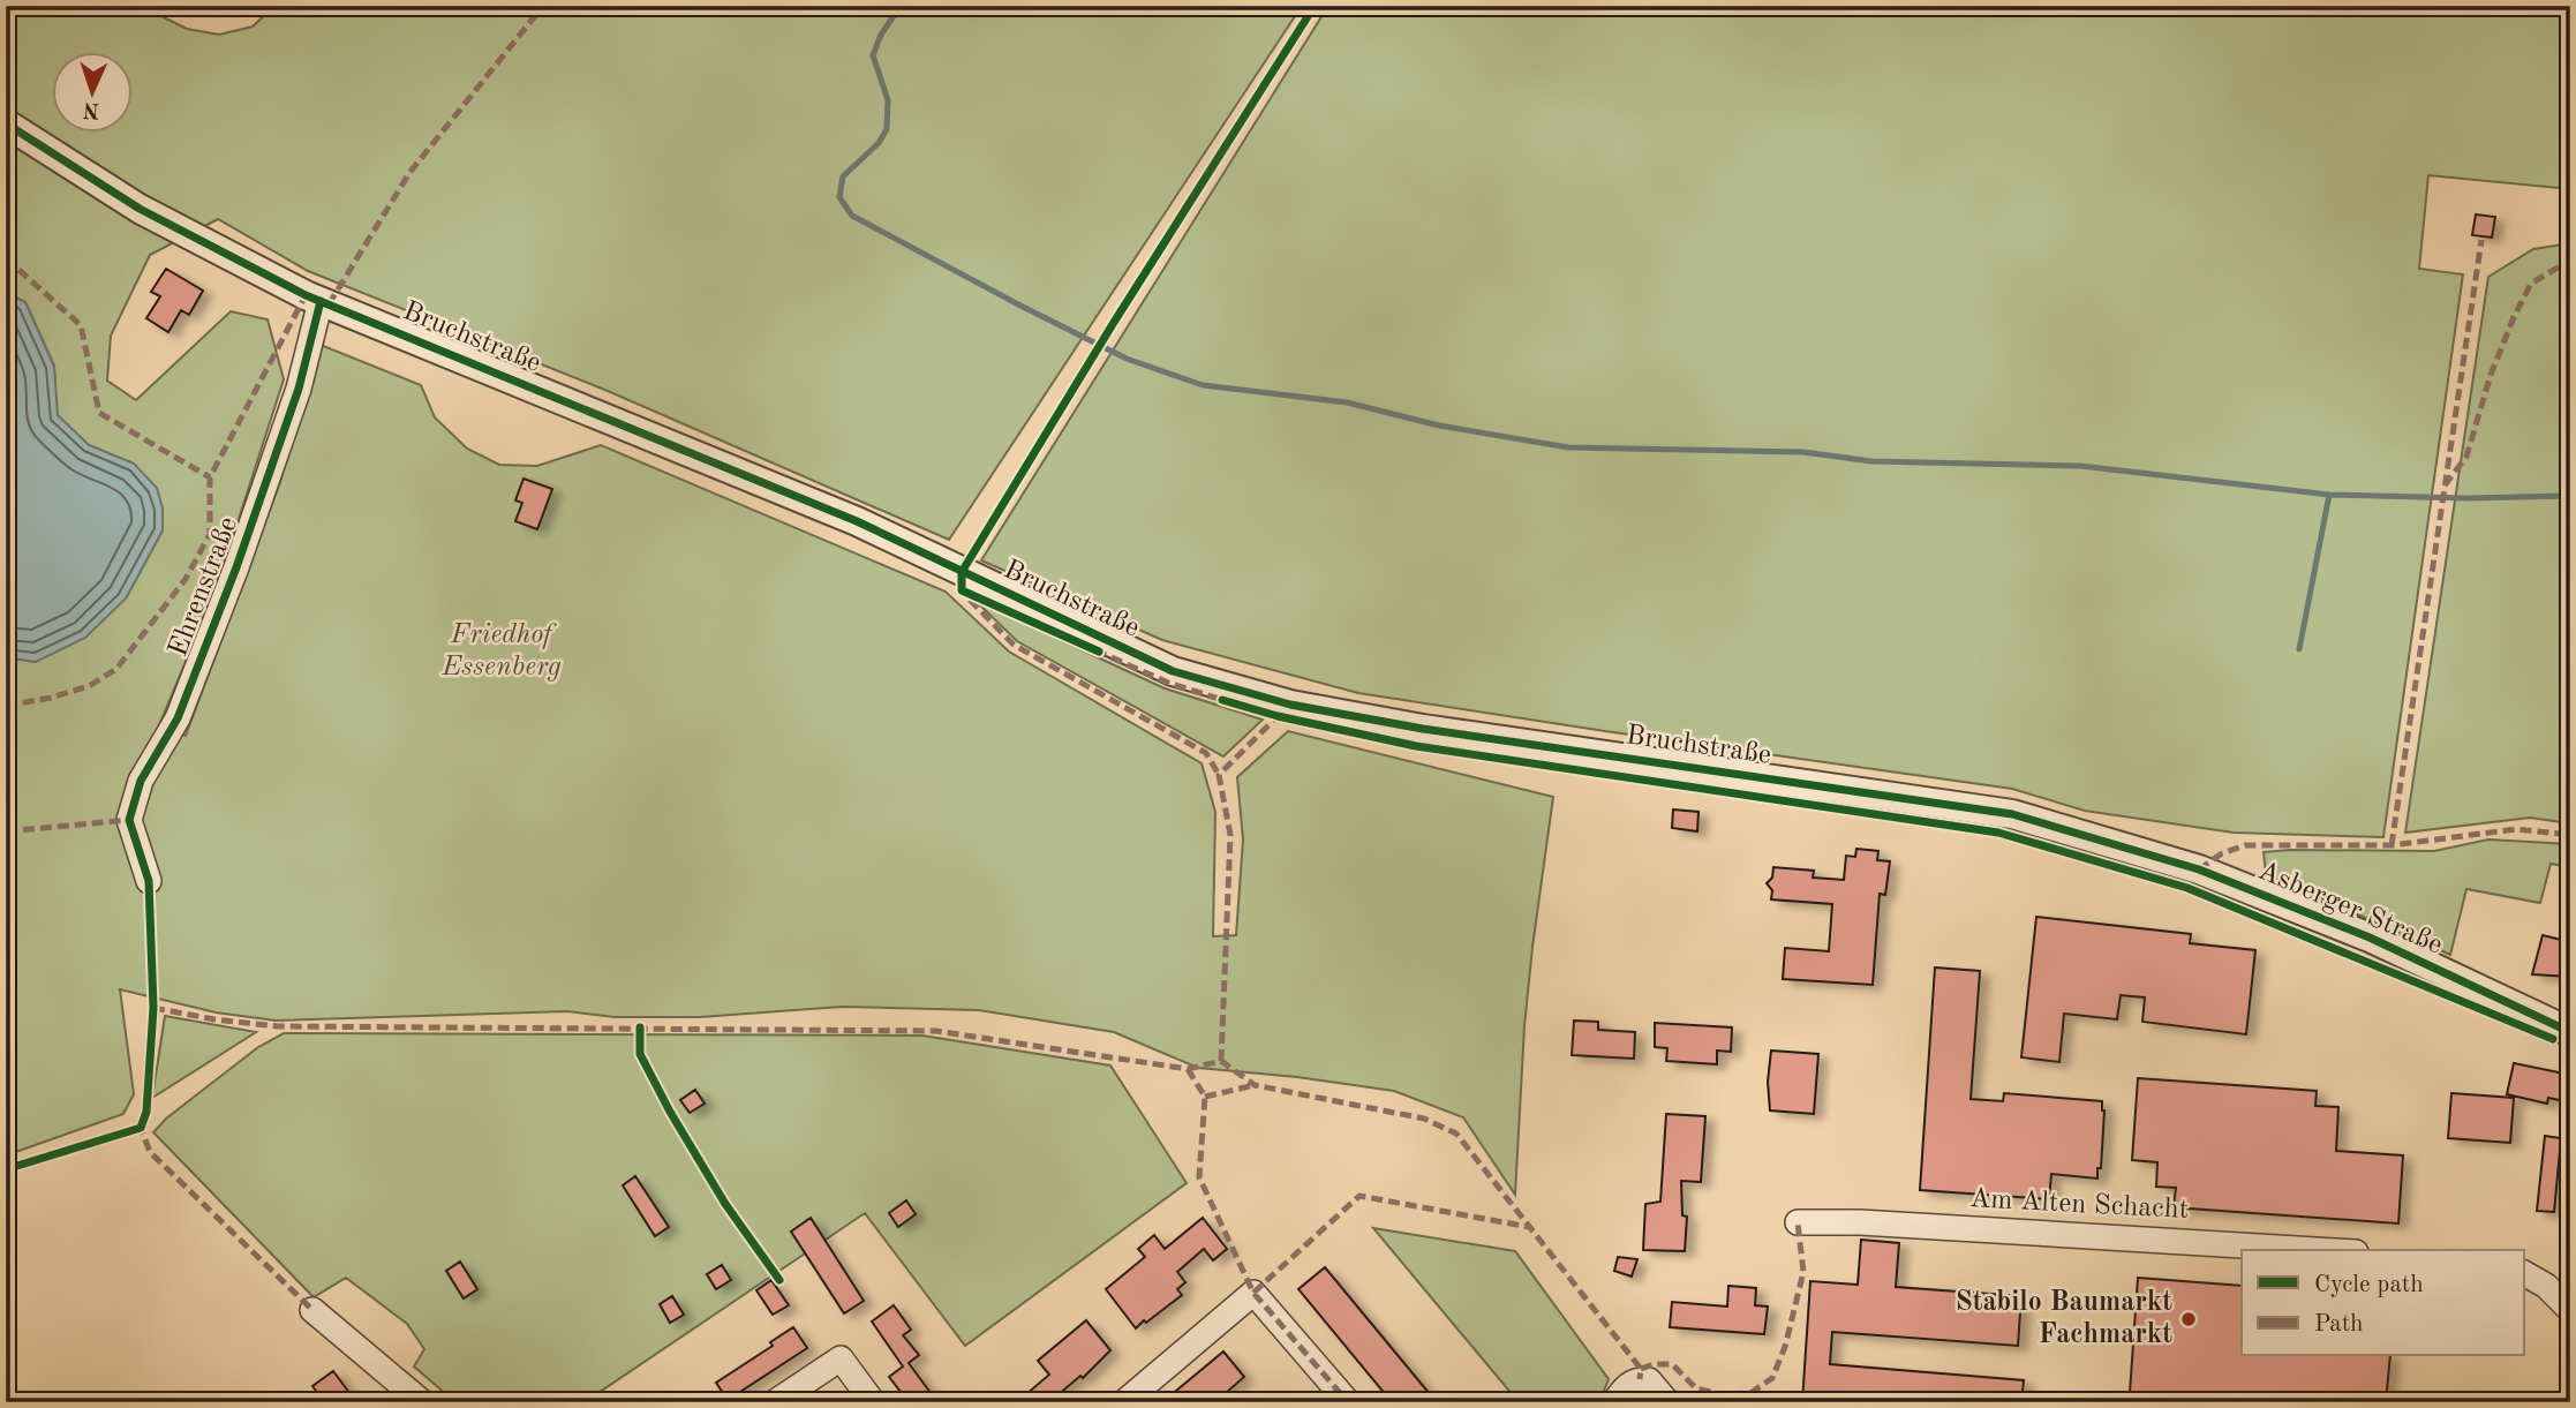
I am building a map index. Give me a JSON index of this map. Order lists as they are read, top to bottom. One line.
{"streets":{"street":["Bruchstraße","Ehrenstraße","Asberger Straße","Am Alten Schacht"]},"crossings":[["Bruchstraße","Ehrenstraße"],["Bruchstraße","Asberger Straße"]],"parks":["Friedhof Essenberg"],"places":["Stabilo Baumarkt Fachmarkt"],"legend":["Cycle path","Path"],"north":"bottom"}
